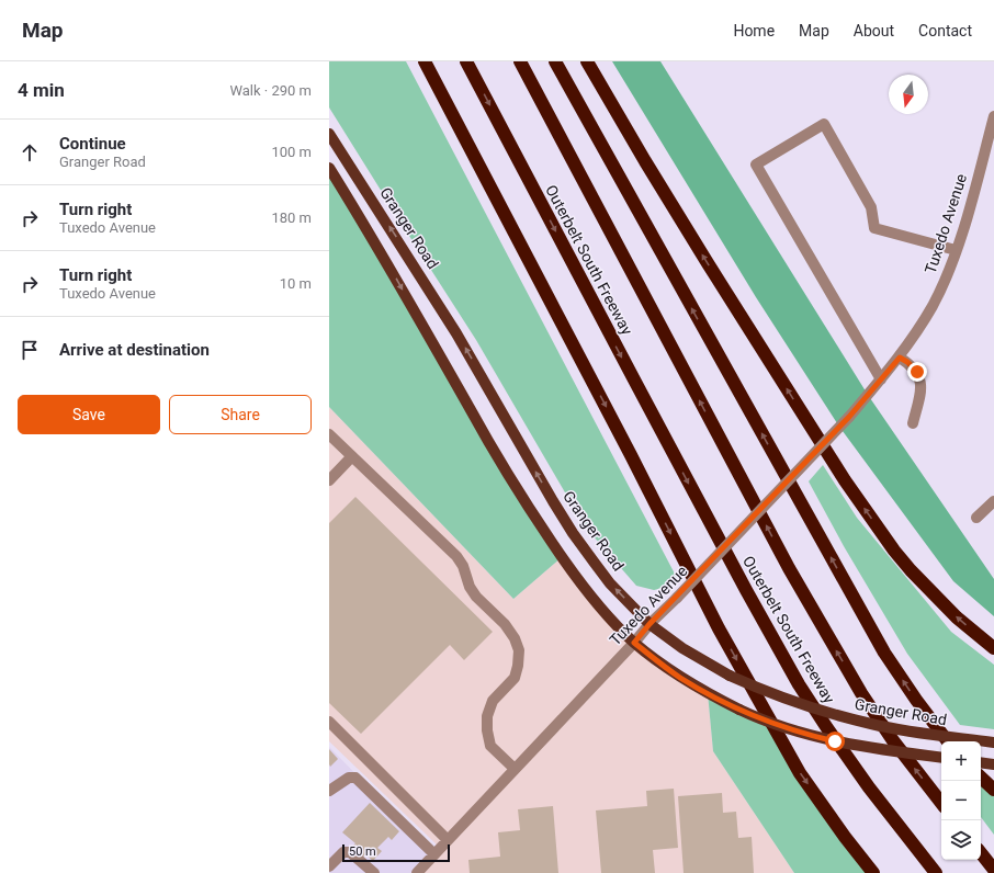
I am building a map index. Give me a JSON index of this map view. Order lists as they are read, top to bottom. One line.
{"streets":{"highway":["Outerbelt South Freeway"],"main road":["Granger Road"],"street":["Tuxedo Avenue"]},"crossings":[["Tuxedo Avenue","Granger Road"]],"scale_bar":"50 m","north":"bottom","page":{"header":"Map","nav":["Home","Map","About","Contact"],"heading":["4 min","Walk · 290 m"],"list":[["Continue","Granger Road","100 m"],["Turn right","Tuxedo Avenue","180 m"],["Turn right","Tuxedo Avenue","10 m"],"Arrive at destination"],"buttons":["Save","Share"],"map_buttons":["+","−"],"scale":"50 m"}}
